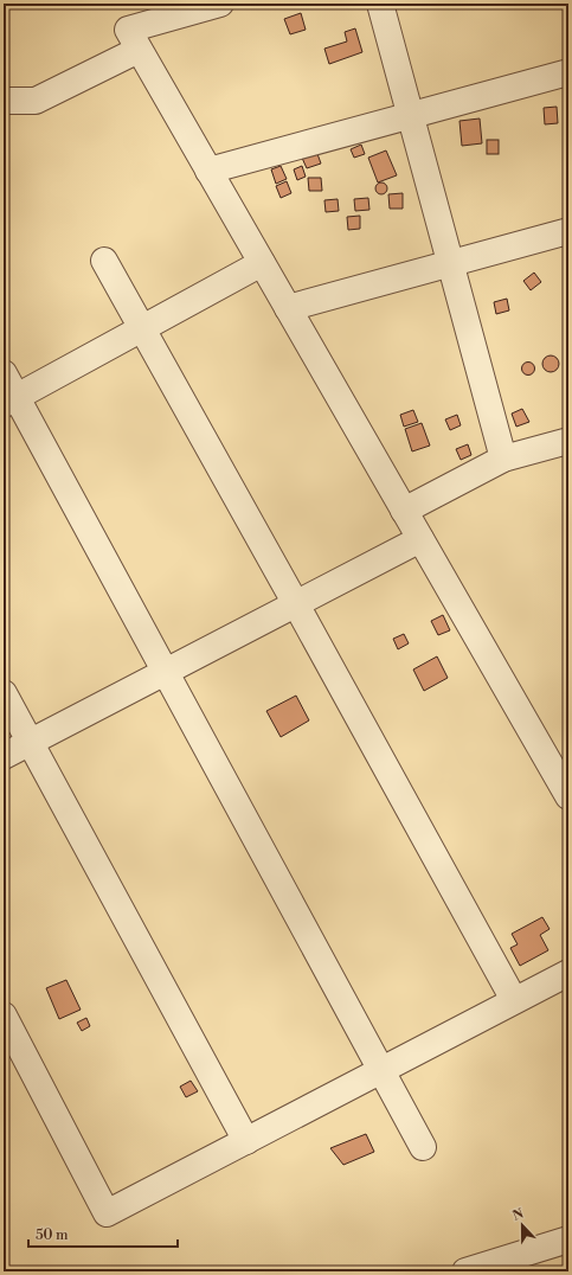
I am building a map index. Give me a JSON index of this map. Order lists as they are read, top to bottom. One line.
{"scale_bar":"50 m","north":"top"}
